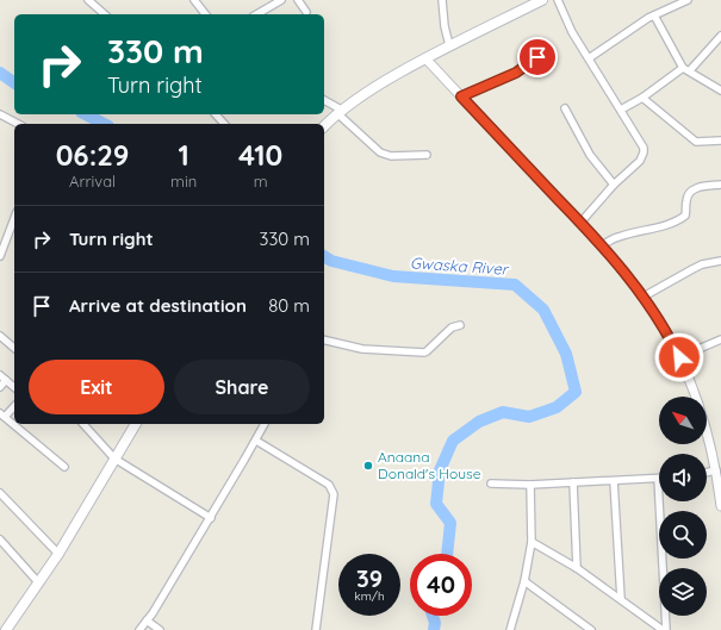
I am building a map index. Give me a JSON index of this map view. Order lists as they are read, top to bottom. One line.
{"water":["Gwaska River"],"places":["Anaana Donald's House"],"north":"top left","page":{"turn":["330 m","Turn right"],"eta":["06:29","Arrival","1","min","410","m"],"list":[{"name":"Turn right","value":"330 m"},{"name":"Arrive at destination","value":"80 m"}],"buttons":["Exit","Share"],"speed":"39 km/h","limit":"40"}}
